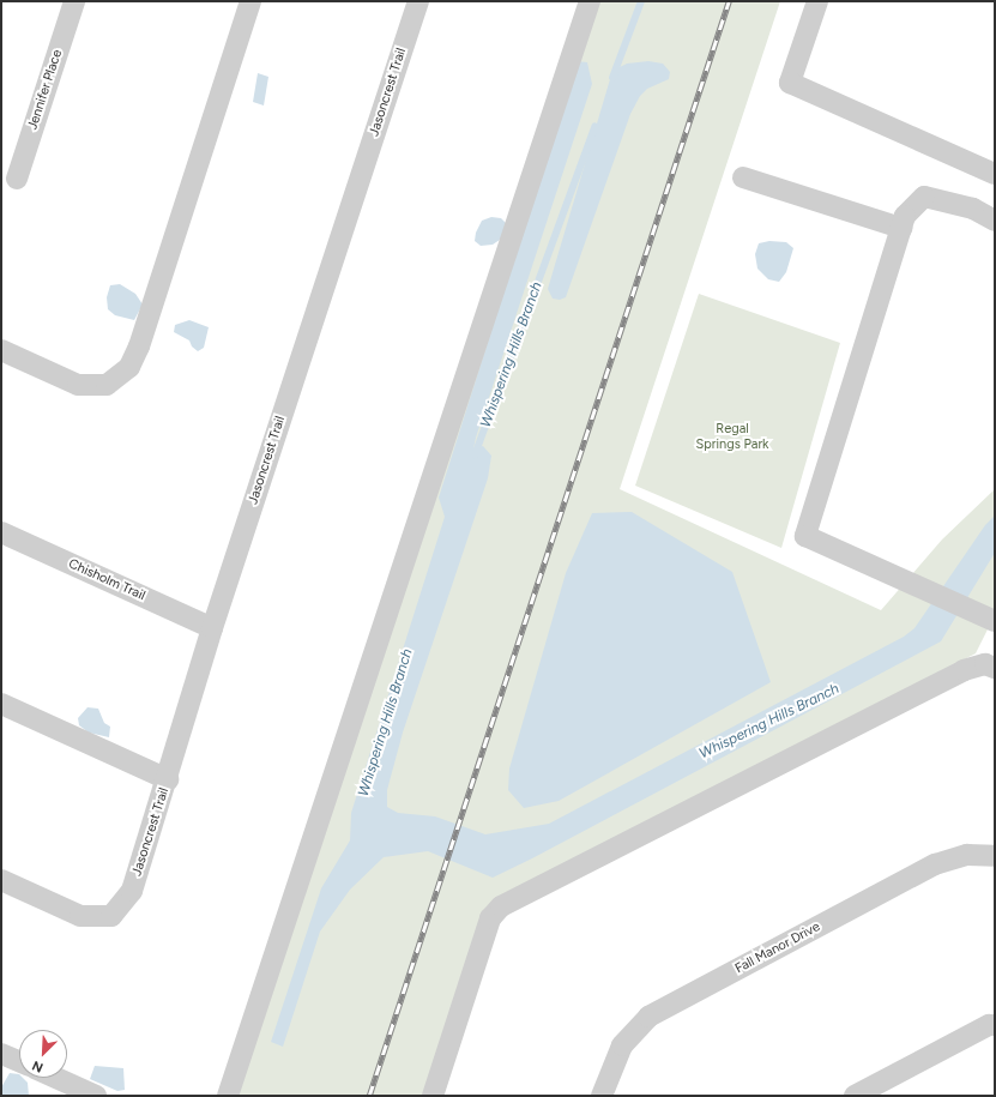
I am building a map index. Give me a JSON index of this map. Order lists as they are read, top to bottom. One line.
{"streets":{"street":["Jennifer Place","Jasoncrest Trail","Chisholm Trail","Fall Manor Drive"]},"crossings":[["Jasoncrest Trail","Chisholm Trail"]],"water":["Whispering Hills Branch"],"parks":["Regal Springs Park"],"north":"bottom left"}
